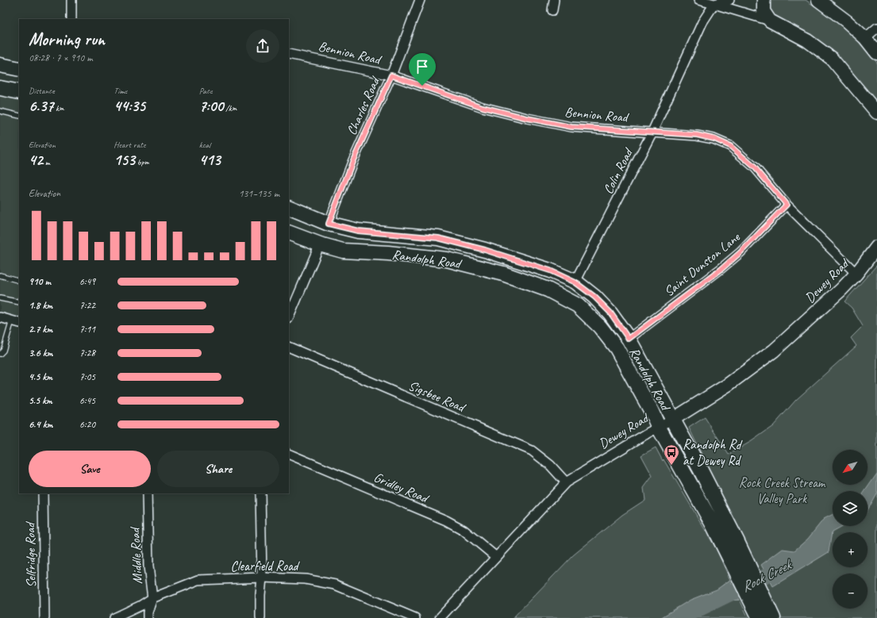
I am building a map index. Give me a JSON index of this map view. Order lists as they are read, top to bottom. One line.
{"streets":{"main road":["Randolph Road"],"street":["Bennion Road","Charles Road","Colin Road","Saint Dunston Lane","Dewey Road","Sigsbee Road","Gridley Road","Selfridge Road","Middle Road","Clearfield Road"]},"crossings":[["Bennion Road","Charles Road"],["Bennion Road","Colin Road"],["Bennion Road","Saint Dunston Lane"],["Bennion Road","Dewey Road"],["Charles Road","Randolph Road"],["Colin Road","Randolph Road"],["Randolph Road","Saint Dunston Lane"],["Randolph Road","Dewey Road"],["Dewey Road","Sigsbee Road"],["Dewey Road","Gridley Road"],["Middle Road","Clearfield Road"]],"water":["Rock Creek"],"parks":["Rock Creek Stream Valley Park"],"places":{"bus stop":["Randolph Rd at Dewey Rd"]},"north":"bottom left","page":{"heading":["Morning run","08:28 · 7 × 910 m"],"stats":[["Distance","6.37 km"],["Time","44:35"],["Pace","7:00 /km"],["Elevation","42 m"],["Heart rate","153 bpm"],["kcal","413"]],"chart":["Elevation","131–135 m"],"list":[{"name":"910 m","note":"6:49"},{"name":"1.8 km","note":"7:22"},{"name":"2.7 km","note":"7:11"},{"name":"3.6 km","note":"7:28"},{"name":"4.5 km","note":"7:05"},{"name":"5.5 km","note":"6:45"},{"name":"6.4 km","note":"6:20"}],"buttons":["Save","Share"],"map_buttons":["+","−"]}}
